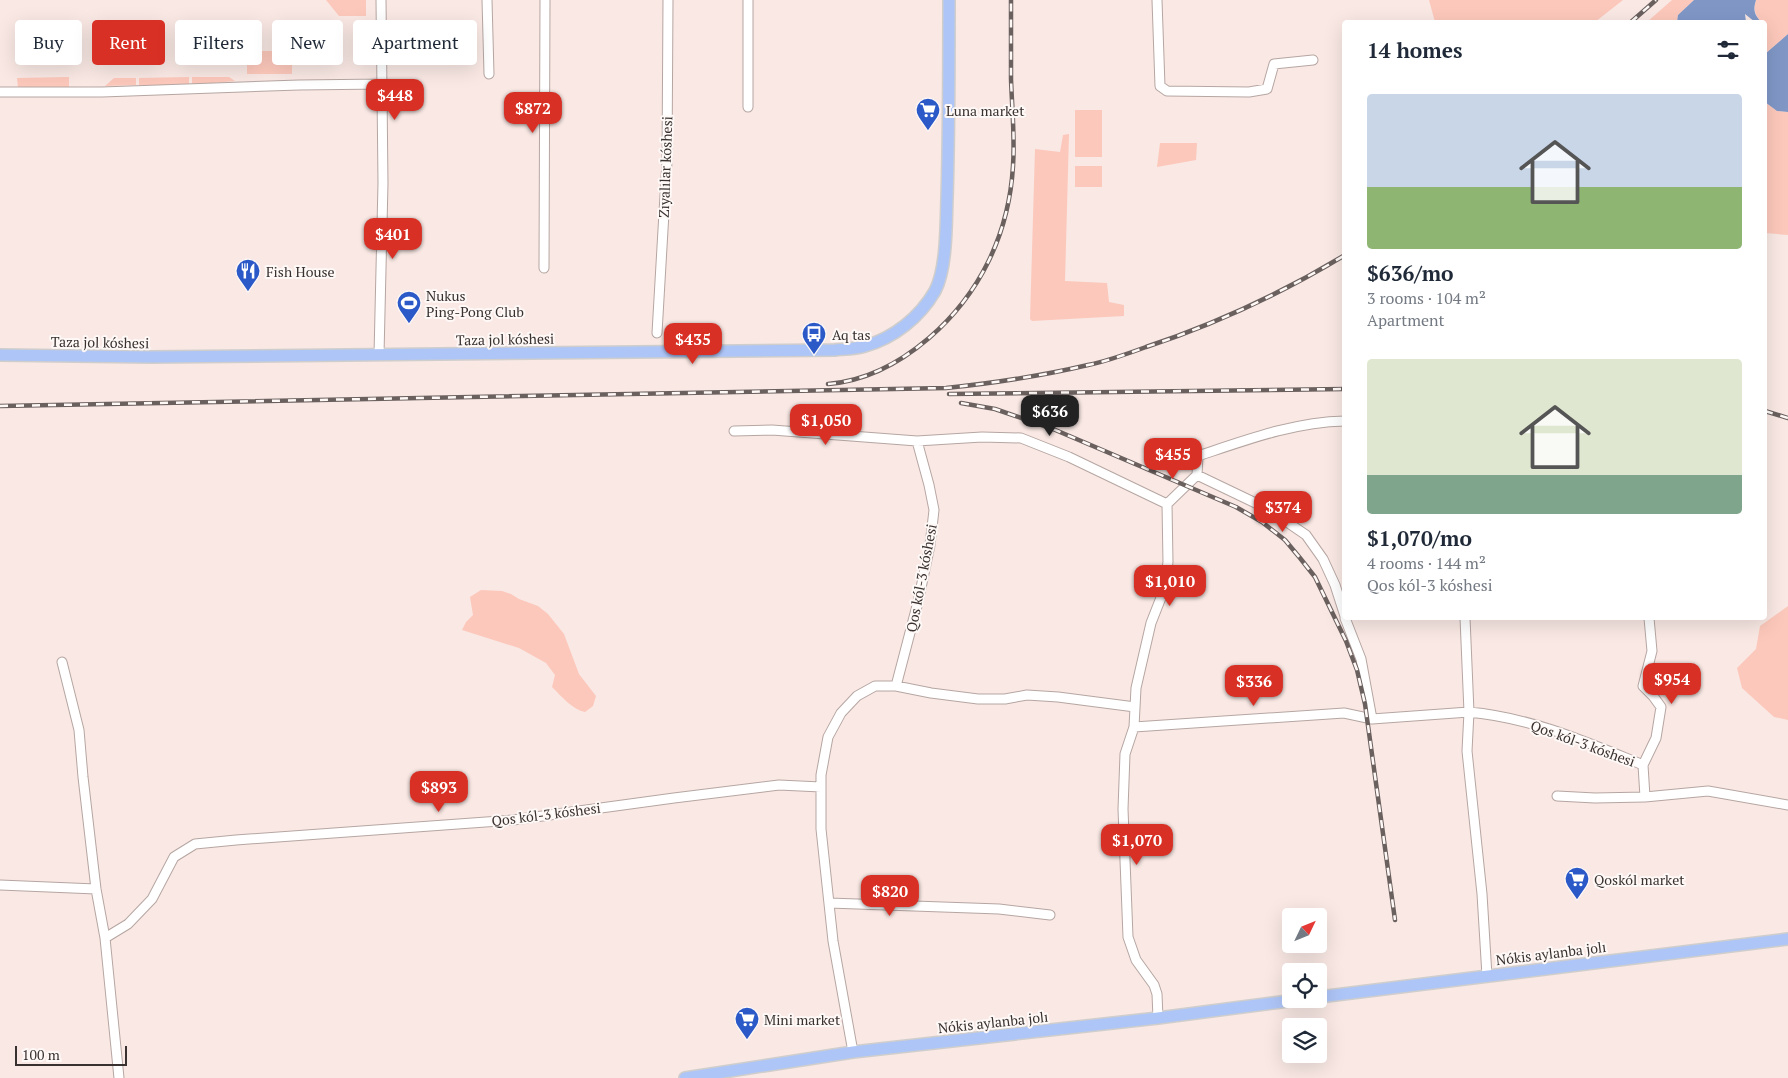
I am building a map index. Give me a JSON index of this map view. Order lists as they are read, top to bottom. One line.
{"streets":{"main road":["Taza jol kóshesi","Nókis aylanba jolı"],"street":["Zıyalılar kóshesi","Qos kól-3 kóshesi"]},"places":{"supermarket":["Luna market","Qoskól market","Mini market"],"restaurant":["Fish House"],"sports":["Nukus Ping-Pong Club"],"bus stop":["Aq tas"]},"scale_bar":"100 m","north":"top right","page":{"chip":["Buy","Rent","Filters","New","Apartment"],"heading":"14 homes","price":["$448","$872","$401","$435","$636","$1,050","$455","$374","$1,010","$954","$336","$893","$1,070","$820"],"list":[{"name":"$636/mo","note":"3 rooms · 104 m² · Apartment"},{"name":"$1,070/mo","note":"4 rooms · 144 m² · Qos kól-3 kóshesi"}],"scale":"100 m"}}
